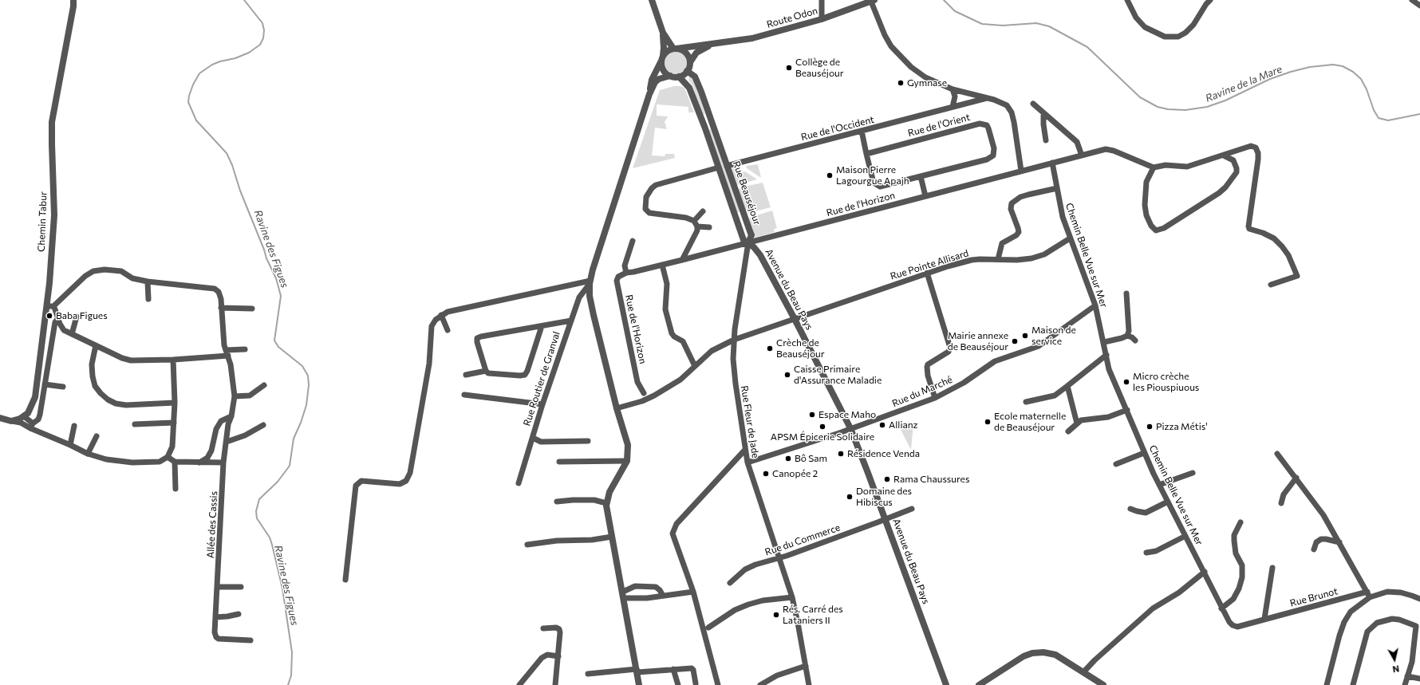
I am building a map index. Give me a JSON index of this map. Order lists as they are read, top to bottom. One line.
{"streets":{"street":["Route Odon","Rue de l'Orient","Rue de l'Occident","Rue Beauséjour","Rue de l'Horizon","Chemin Tabur","Chemin Belle Vue sur Mer","Rue Pointe Allisard","Avenue du Beau Pays","Rue Routier de Granval","Rue du Marché","Rue Fleur de Jade","Allée des Cassis","Rue du Commerce","Rue Brunot"]},"crossings":[["Route Odon","Rue Beauséjour"],["Rue de l'Orient","Rue de l'Occident"],["Rue de l'Occident","Rue Beauséjour"],["Rue Beauséjour","Rue de l'Horizon"],["Rue Beauséjour","Avenue du Beau Pays"],["Rue Beauséjour","Rue Fleur de Jade"],["Rue de l'Horizon","Chemin Belle Vue sur Mer"],["Rue de l'Horizon","Avenue du Beau Pays"],["Rue de l'Horizon","Rue Fleur de Jade"],["Chemin Tabur","Allée des Cassis"],["Chemin Belle Vue sur Mer","Rue Pointe Allisard"],["Chemin Belle Vue sur Mer","Rue du Marché"],["Chemin Belle Vue sur Mer","Rue Brunot"],["Rue Pointe Allisard","Avenue du Beau Pays"],["Rue Pointe Allisard","Rue Routier de Granval"],["Rue Pointe Allisard","Rue Fleur de Jade"],["Avenue du Beau Pays","Rue du Marché"],["Avenue du Beau Pays","Rue Fleur de Jade"],["Avenue du Beau Pays","Rue du Commerce"],["Rue du Marché","Rue Fleur de Jade"],["Rue Fleur de Jade","Rue du Commerce"]],"water":["Ravine de la Mare","Ravine des Figues"],"places":["Collège de Beauséjour","Gymnase","Maison Pierre Lagourgue Apajh","Baba Figues","Maison de service","Mairie annexe de Beauséjour","Crèche de Beauséjour","Caisse Primaire d'Assurance Maladie","Micro crèche les Piouspiuous","Espace Maho","Ecole maternelle de Beauséjour","Allianz","APSM Épicerie Solidaire","Pizza Métis'","Résidence Venda","Bô Sam","Canopée 2","Rama Chaussures","Domaine des Hibiscus","Rés. Carré des Lataniers II"],"north":"bottom"}
